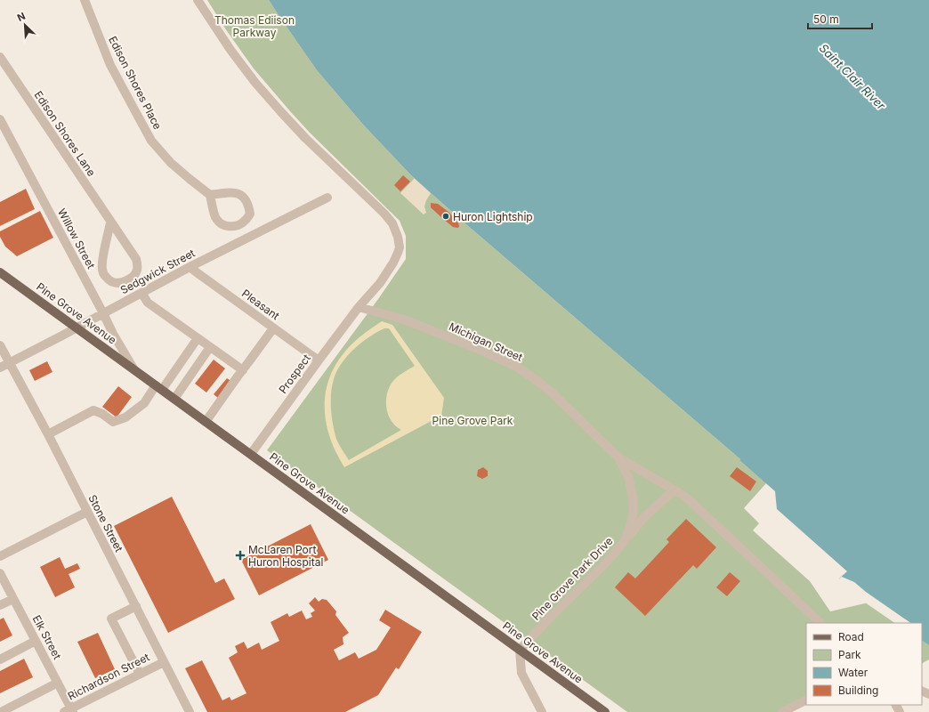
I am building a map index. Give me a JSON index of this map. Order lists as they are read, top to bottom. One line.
{"streets":{"main road":["Pine Grove Avenue"],"street":["Edison Shores Place","Edison Shores Lane","Willow Street","Sedgwick Street","Pleasant","Michigan Street","Prospect","Stone Street","Pine Grove Park Drive","Elk Street","Richardson Street"]},"crossings":[["Willow Street","Sedgwick Street"],["Willow Street","Pine Grove Avenue"],["Sedgwick Street","Pleasant"],["Sedgwick Street","Pine Grove Avenue"],["Sedgwick Street","Stone Street"],["Pleasant","Prospect"],["Pine Grove Avenue","Prospect"],["Pine Grove Avenue","Pine Grove Park Drive"],["Michigan Street","Prospect"],["Michigan Street","Pine Grove Park Drive"],["Stone Street","Richardson Street"],["Elk Street","Richardson Street"]],"water":["Saint Clair River"],"parks":["Thomas Ediison Parkway","Pine Grove Park"],"places":{"other":["Huron Lightship"],"health":["McLaren Port Huron Hospital"]},"legend":["Road","Park","Water","Building"],"scale_bar":"50 m","north":"top left"}
